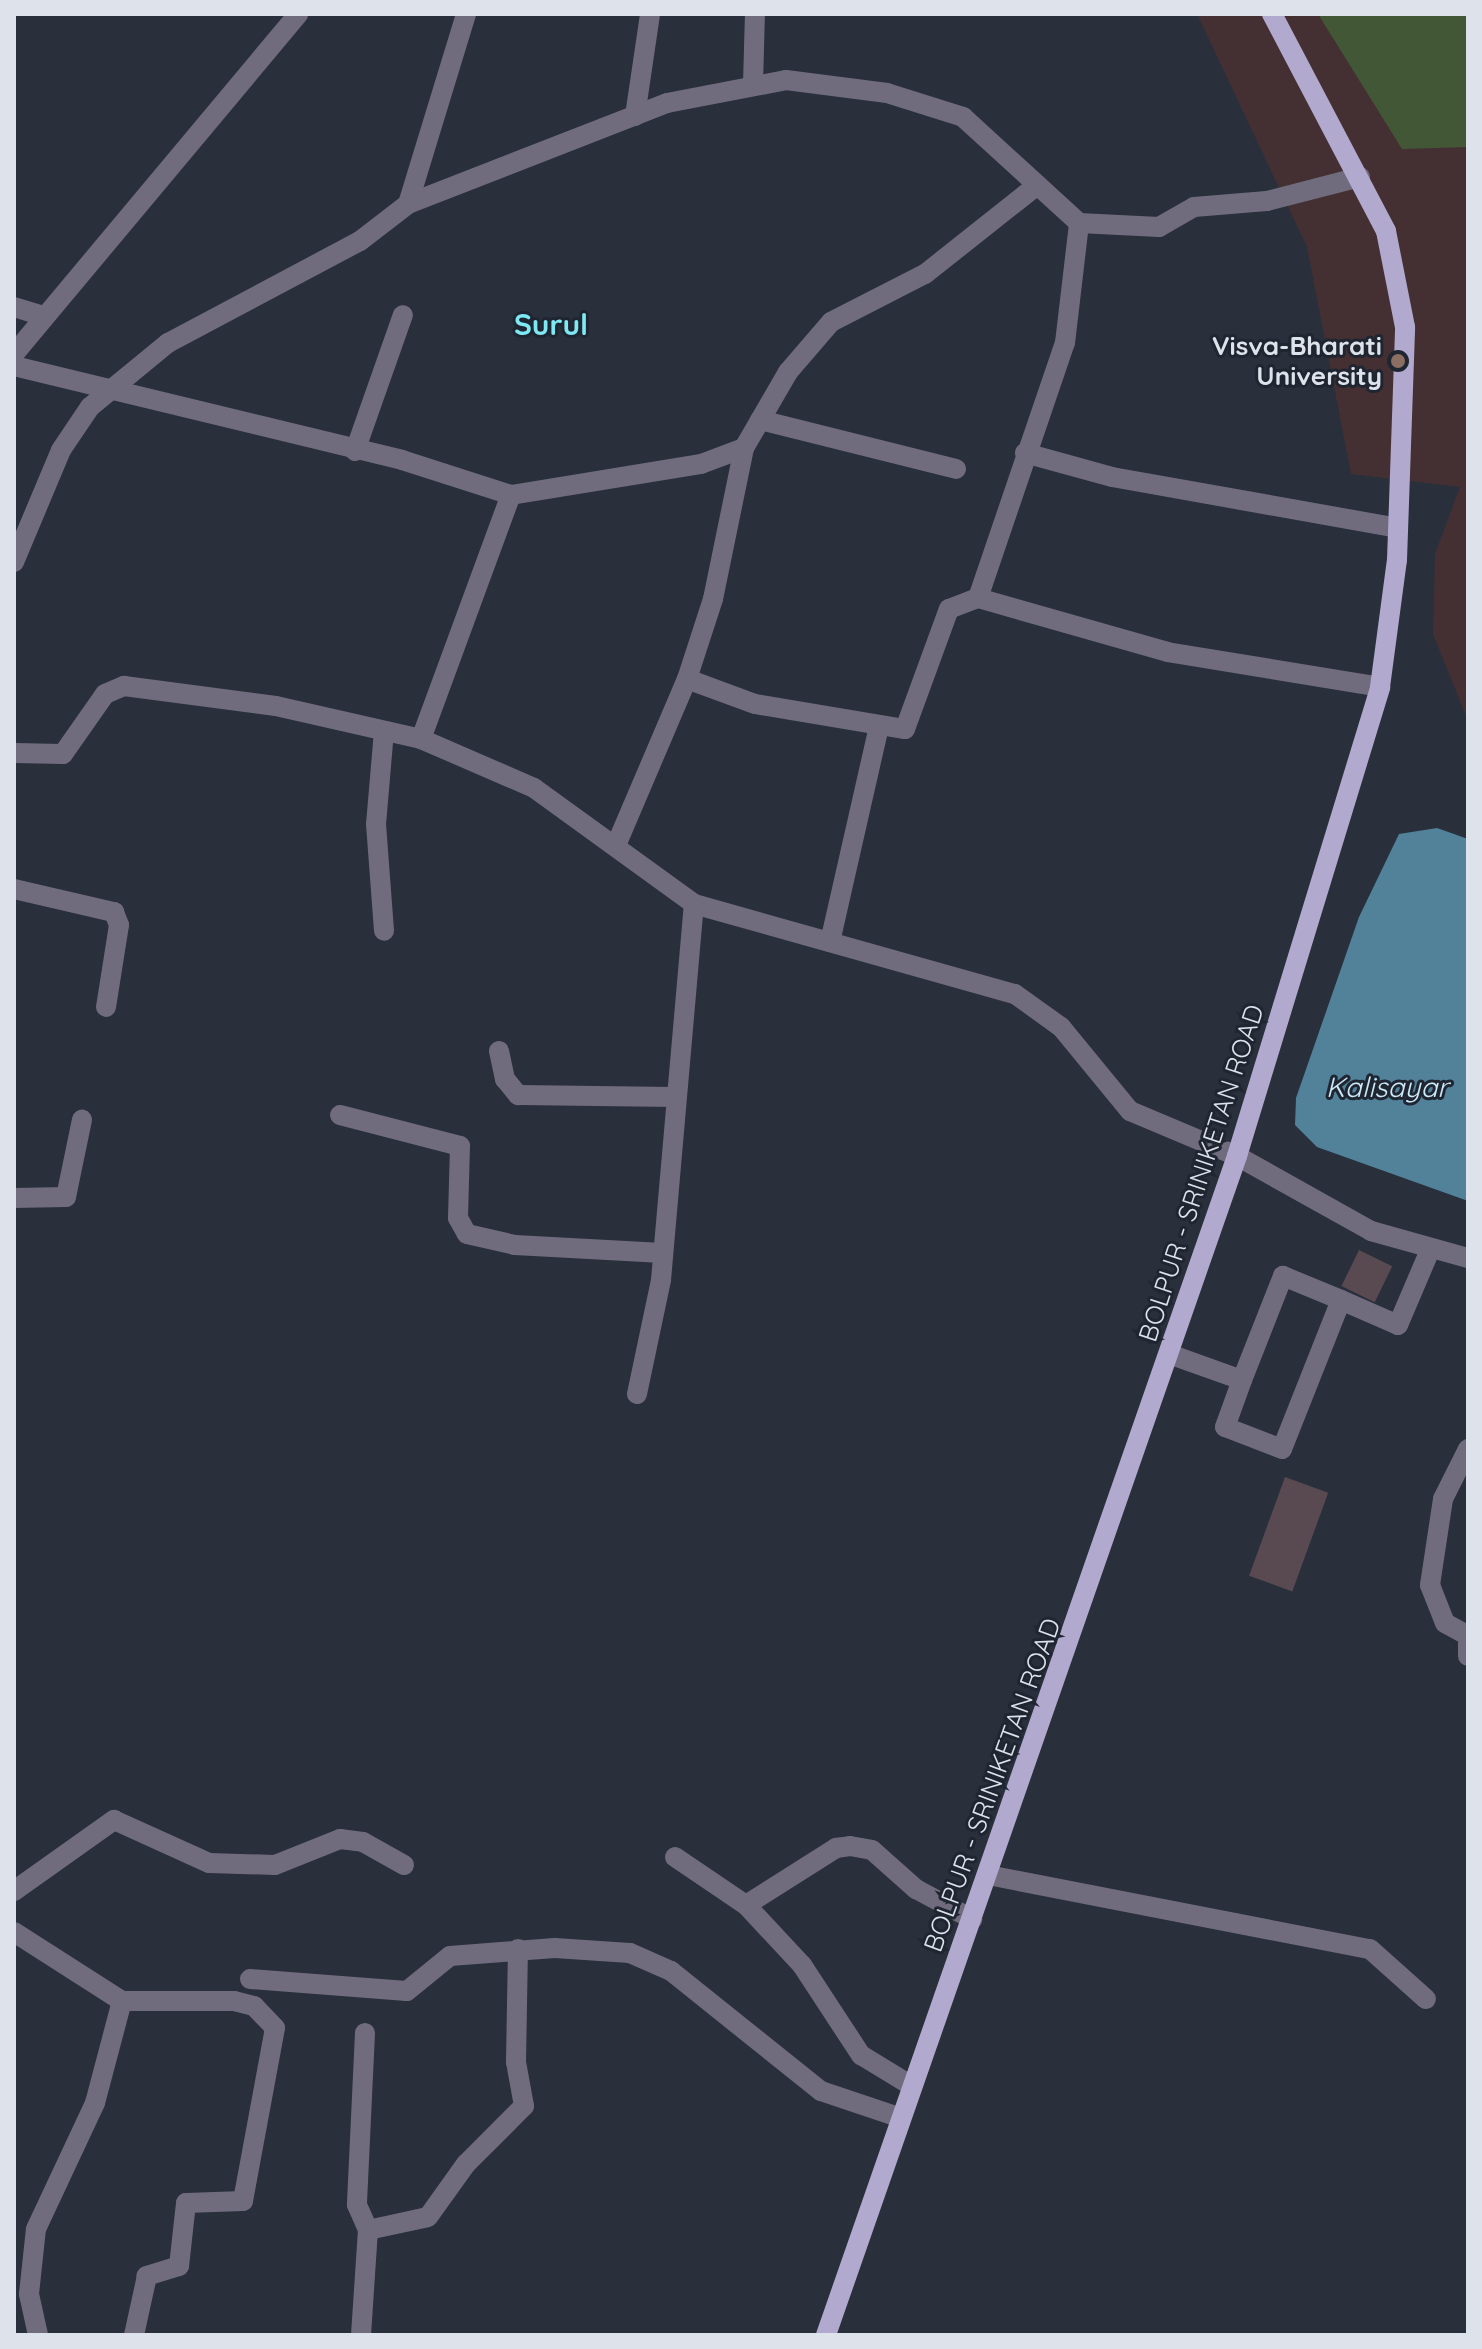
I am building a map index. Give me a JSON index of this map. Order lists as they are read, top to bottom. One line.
{"streets":{"main road":["BOLPUR - SRINIKETAN ROAD"]},"districts":["Surul"],"water":["Kalisayar"],"places":["Visva-Bharati University"]}
